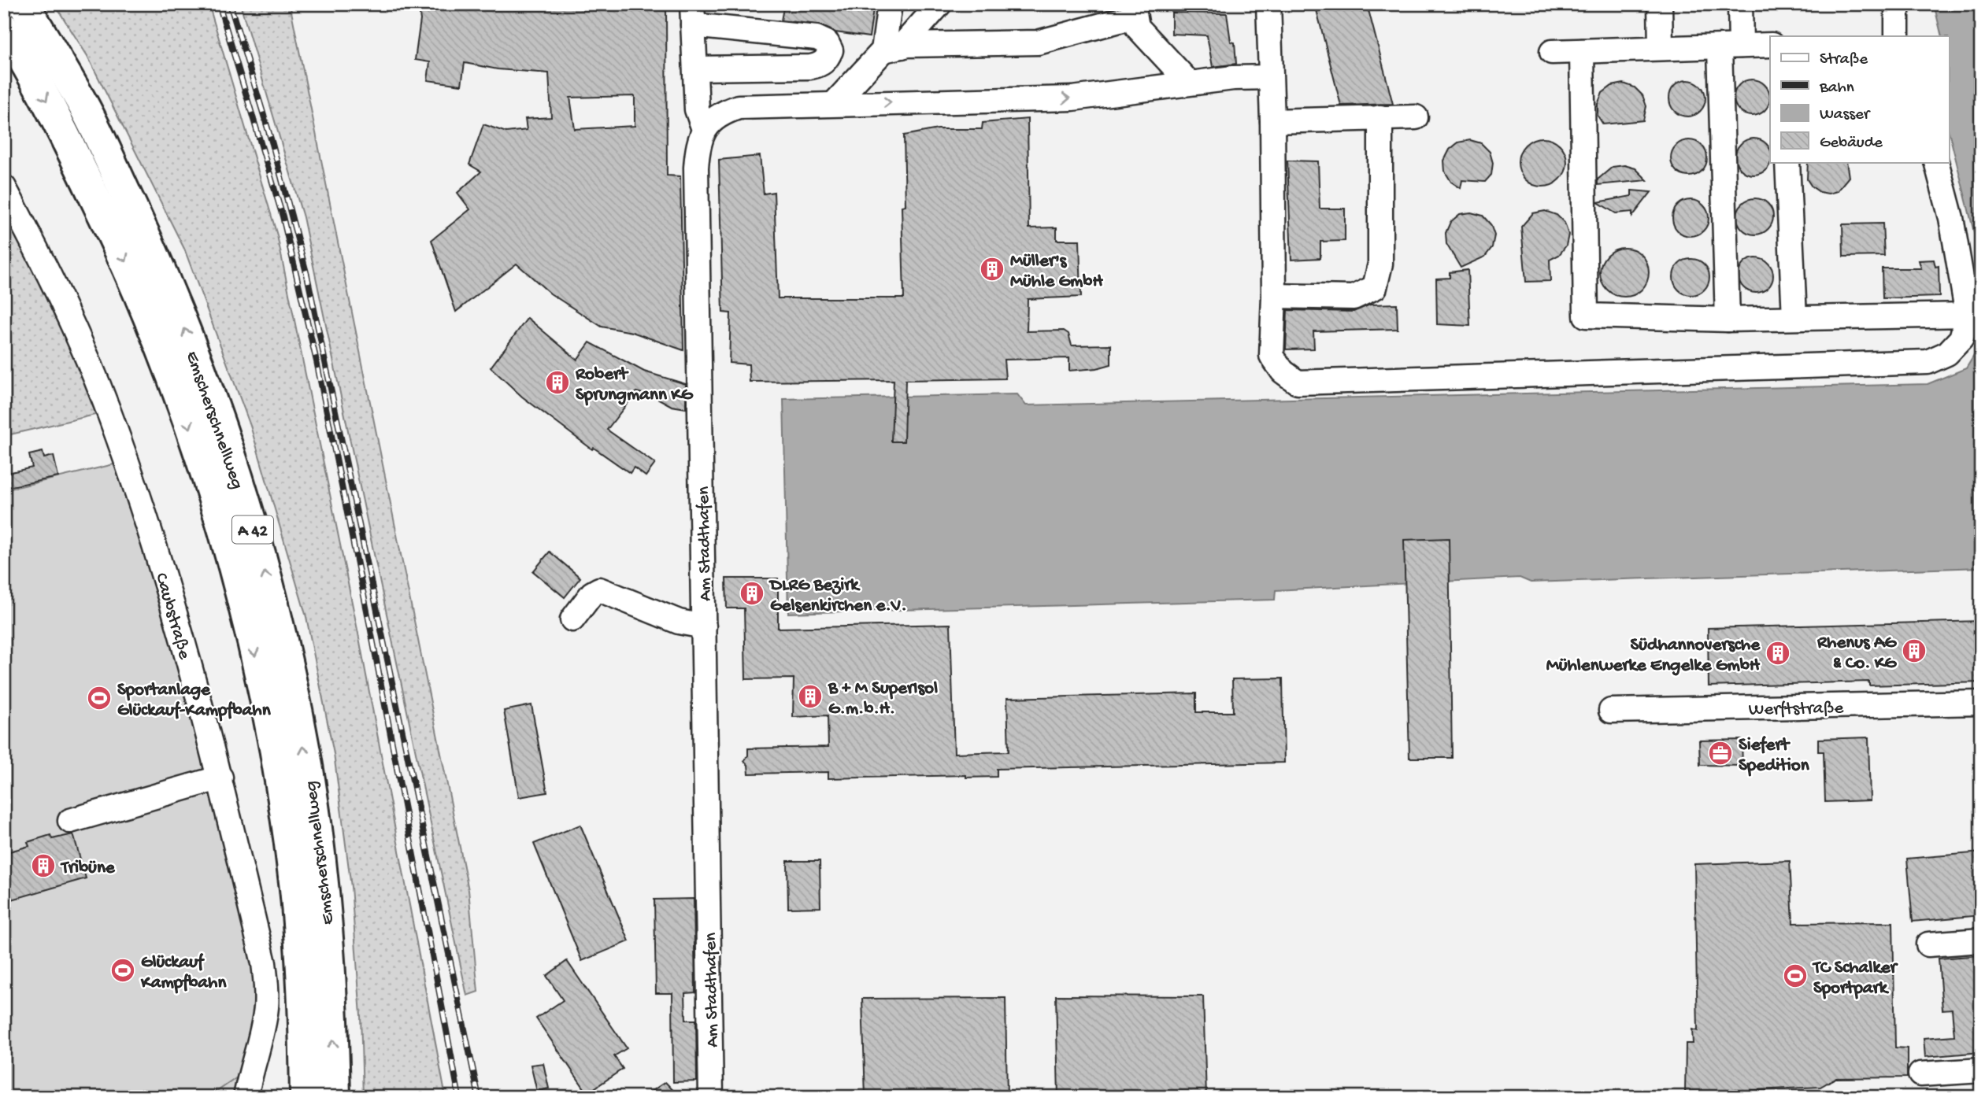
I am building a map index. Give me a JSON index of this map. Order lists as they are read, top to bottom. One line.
{"streets":{"highway":["Emscherschnellweg","A 42"],"street":["Am Stadthafen","Caubstraße","Werftstraße"]},"places":{"building":["Müller's Mühle GmbH","Robert Sprungmann KG","DLRG Bezirk Gelsenkirchen e.V.","Rhenus AG & Co. KG","Südhannoversche Mühlenwerke Engelke GmbH","B + M SuperIsol G.m.b.H.","Tribüne"],"sports":["Sportanlage Glückauf-Kampfbahn","Glückauf Kampfbahn","TC Schalker Sportpark"],"office":["Siefert Spedition"]},"legend":["Straße","Bahn","Wasser","Gebäude"]}
